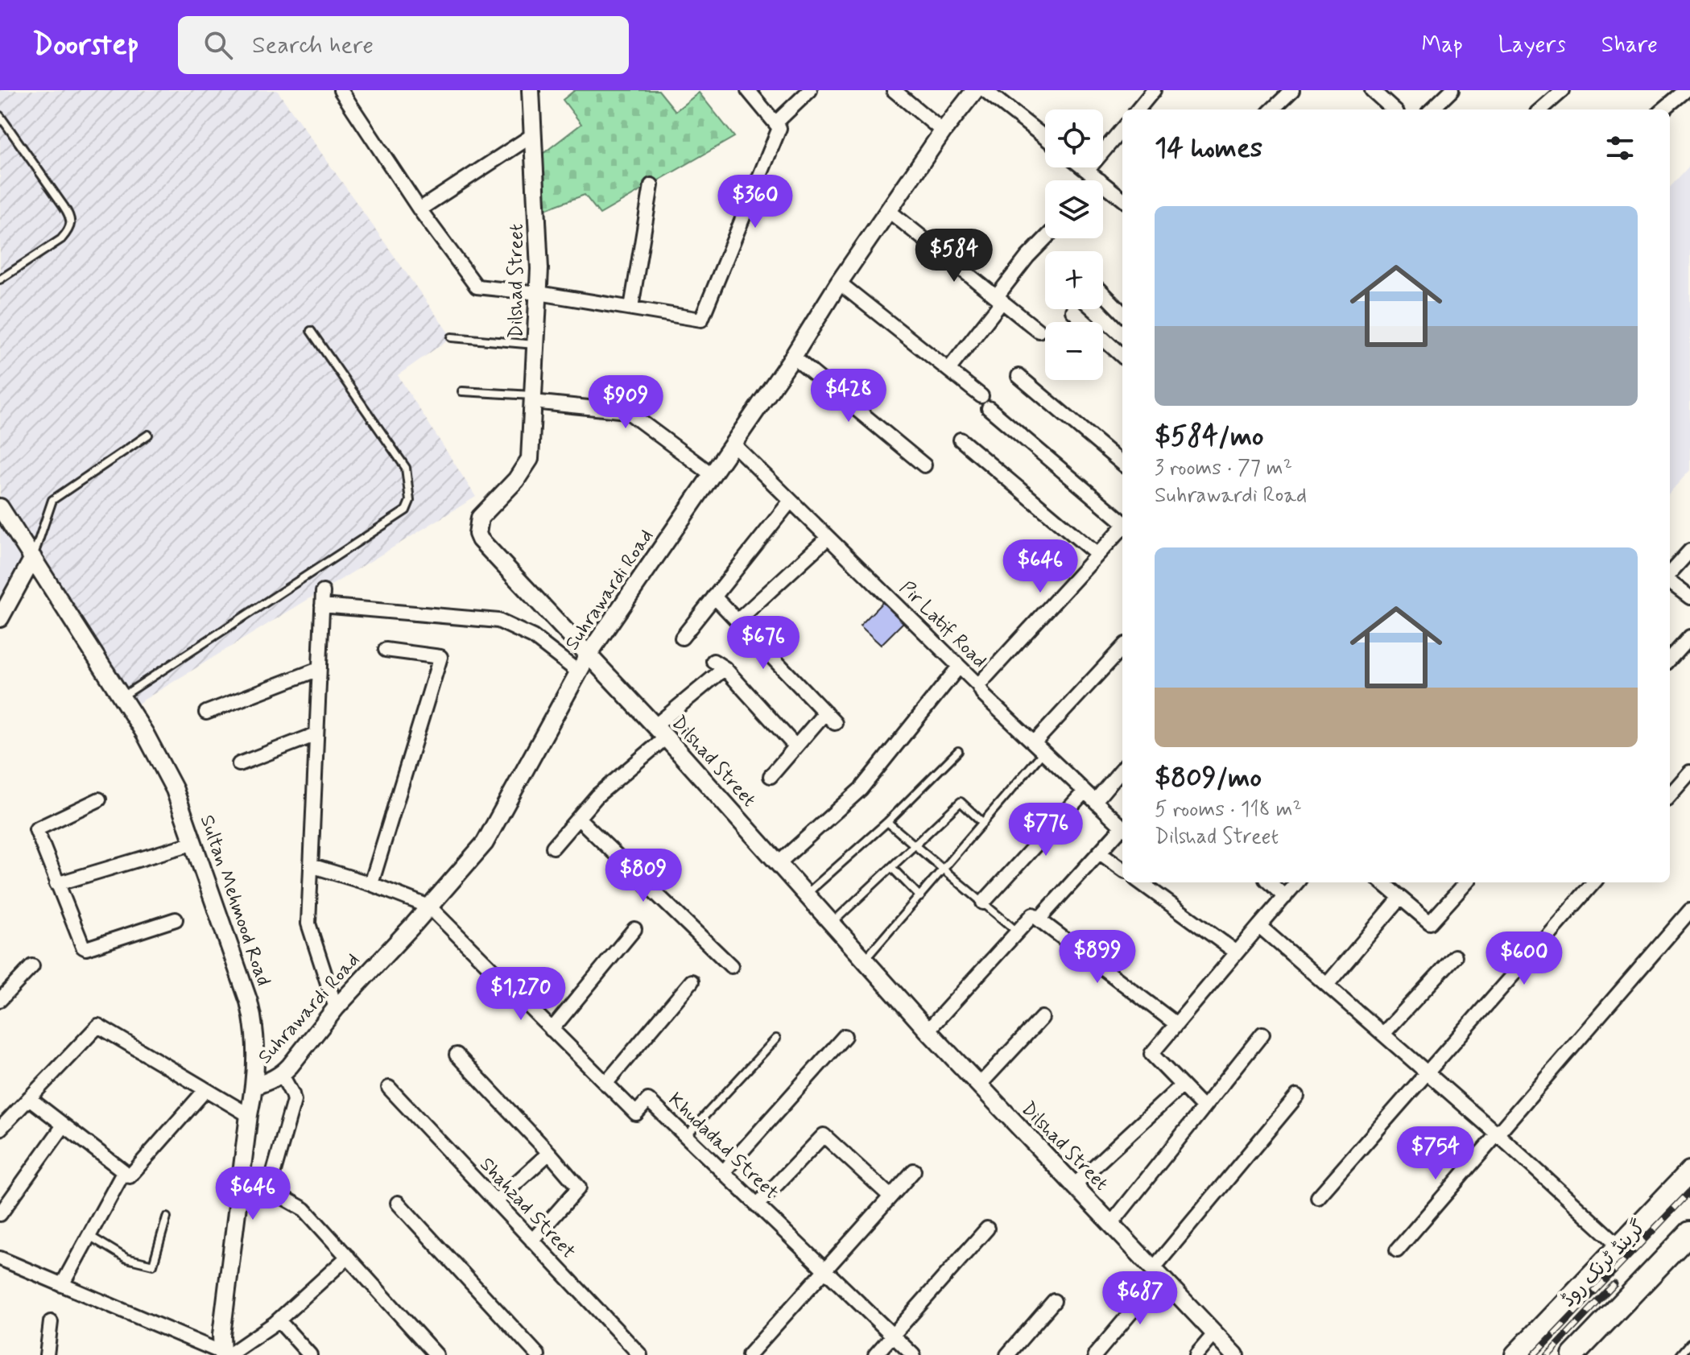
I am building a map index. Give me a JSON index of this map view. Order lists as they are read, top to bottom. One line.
{"streets":{"main road":["گرینڈ ٹرنک روڈ"],"street":["Dilshad Street","Suhrawardi Road","Pir Latif Road","Sultan Mehmood Road","Khudadad Street","Shahzad Street"]},"crossings":[["Dilshad Street","Suhrawardi Road"],["Suhrawardi Road","Pir Latif Road"],["Suhrawardi Road","Sultan Mehmood Road"],["Suhrawardi Road","Khudadad Street"]],"page":{"header":"Doorstep","search":"Search here","nav":["Map","Layers","Share"],"map_buttons":["+","−"],"heading":"14 homes","price":["$360","$584","$428","$909","$646","$676","$776","$809","$899","$600","$1,270","$754","$646","$687"],"list":[{"name":"$584/mo","note":"3 rooms · 77 m² · Suhrawardi Road"},{"name":"$809/mo","note":"5 rooms · 118 m² · Dilshad Street"}]}}
